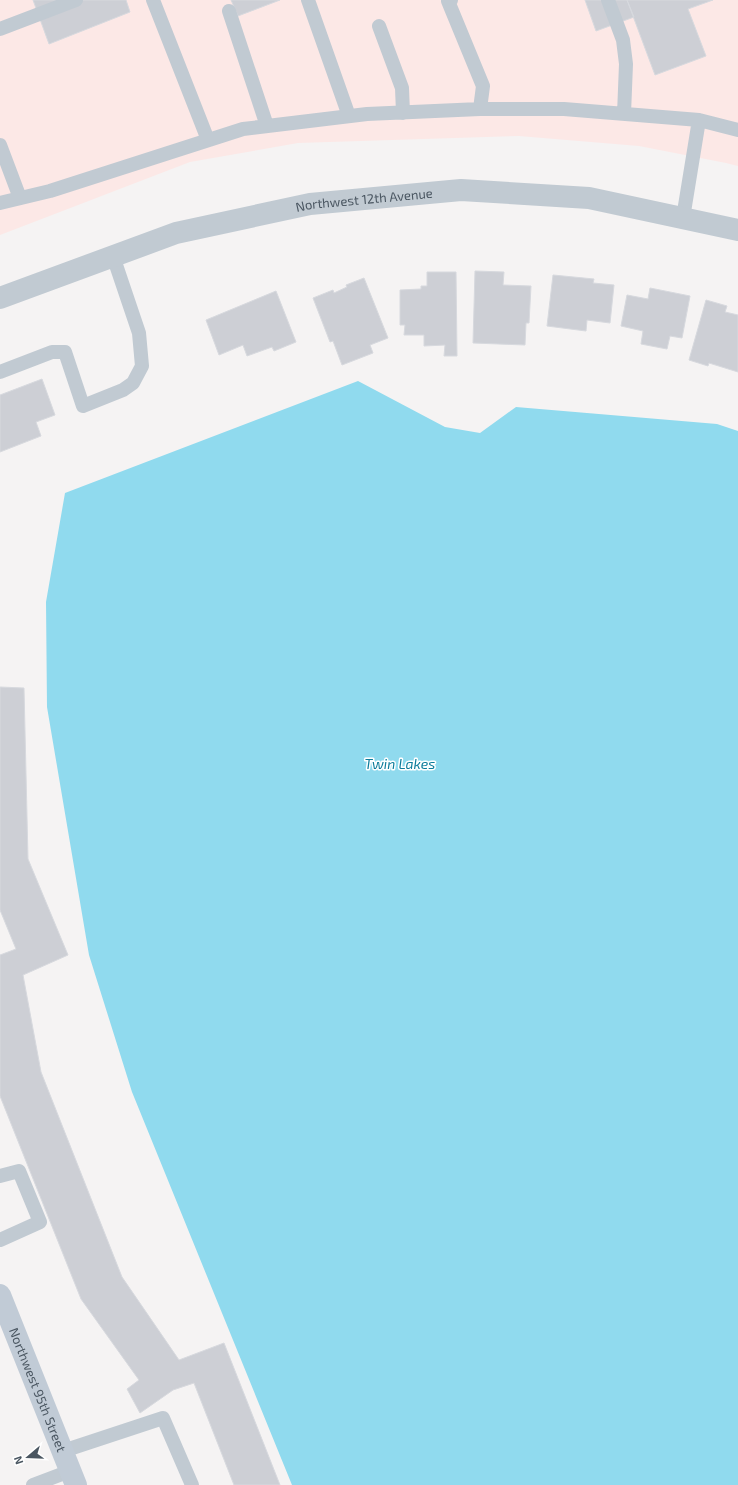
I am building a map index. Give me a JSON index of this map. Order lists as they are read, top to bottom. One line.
{"streets":{"main road":["Northwest 95th Street"],"street":["Northwest 12th Avenue"]},"water":["Twin Lakes"],"north":"left"}
